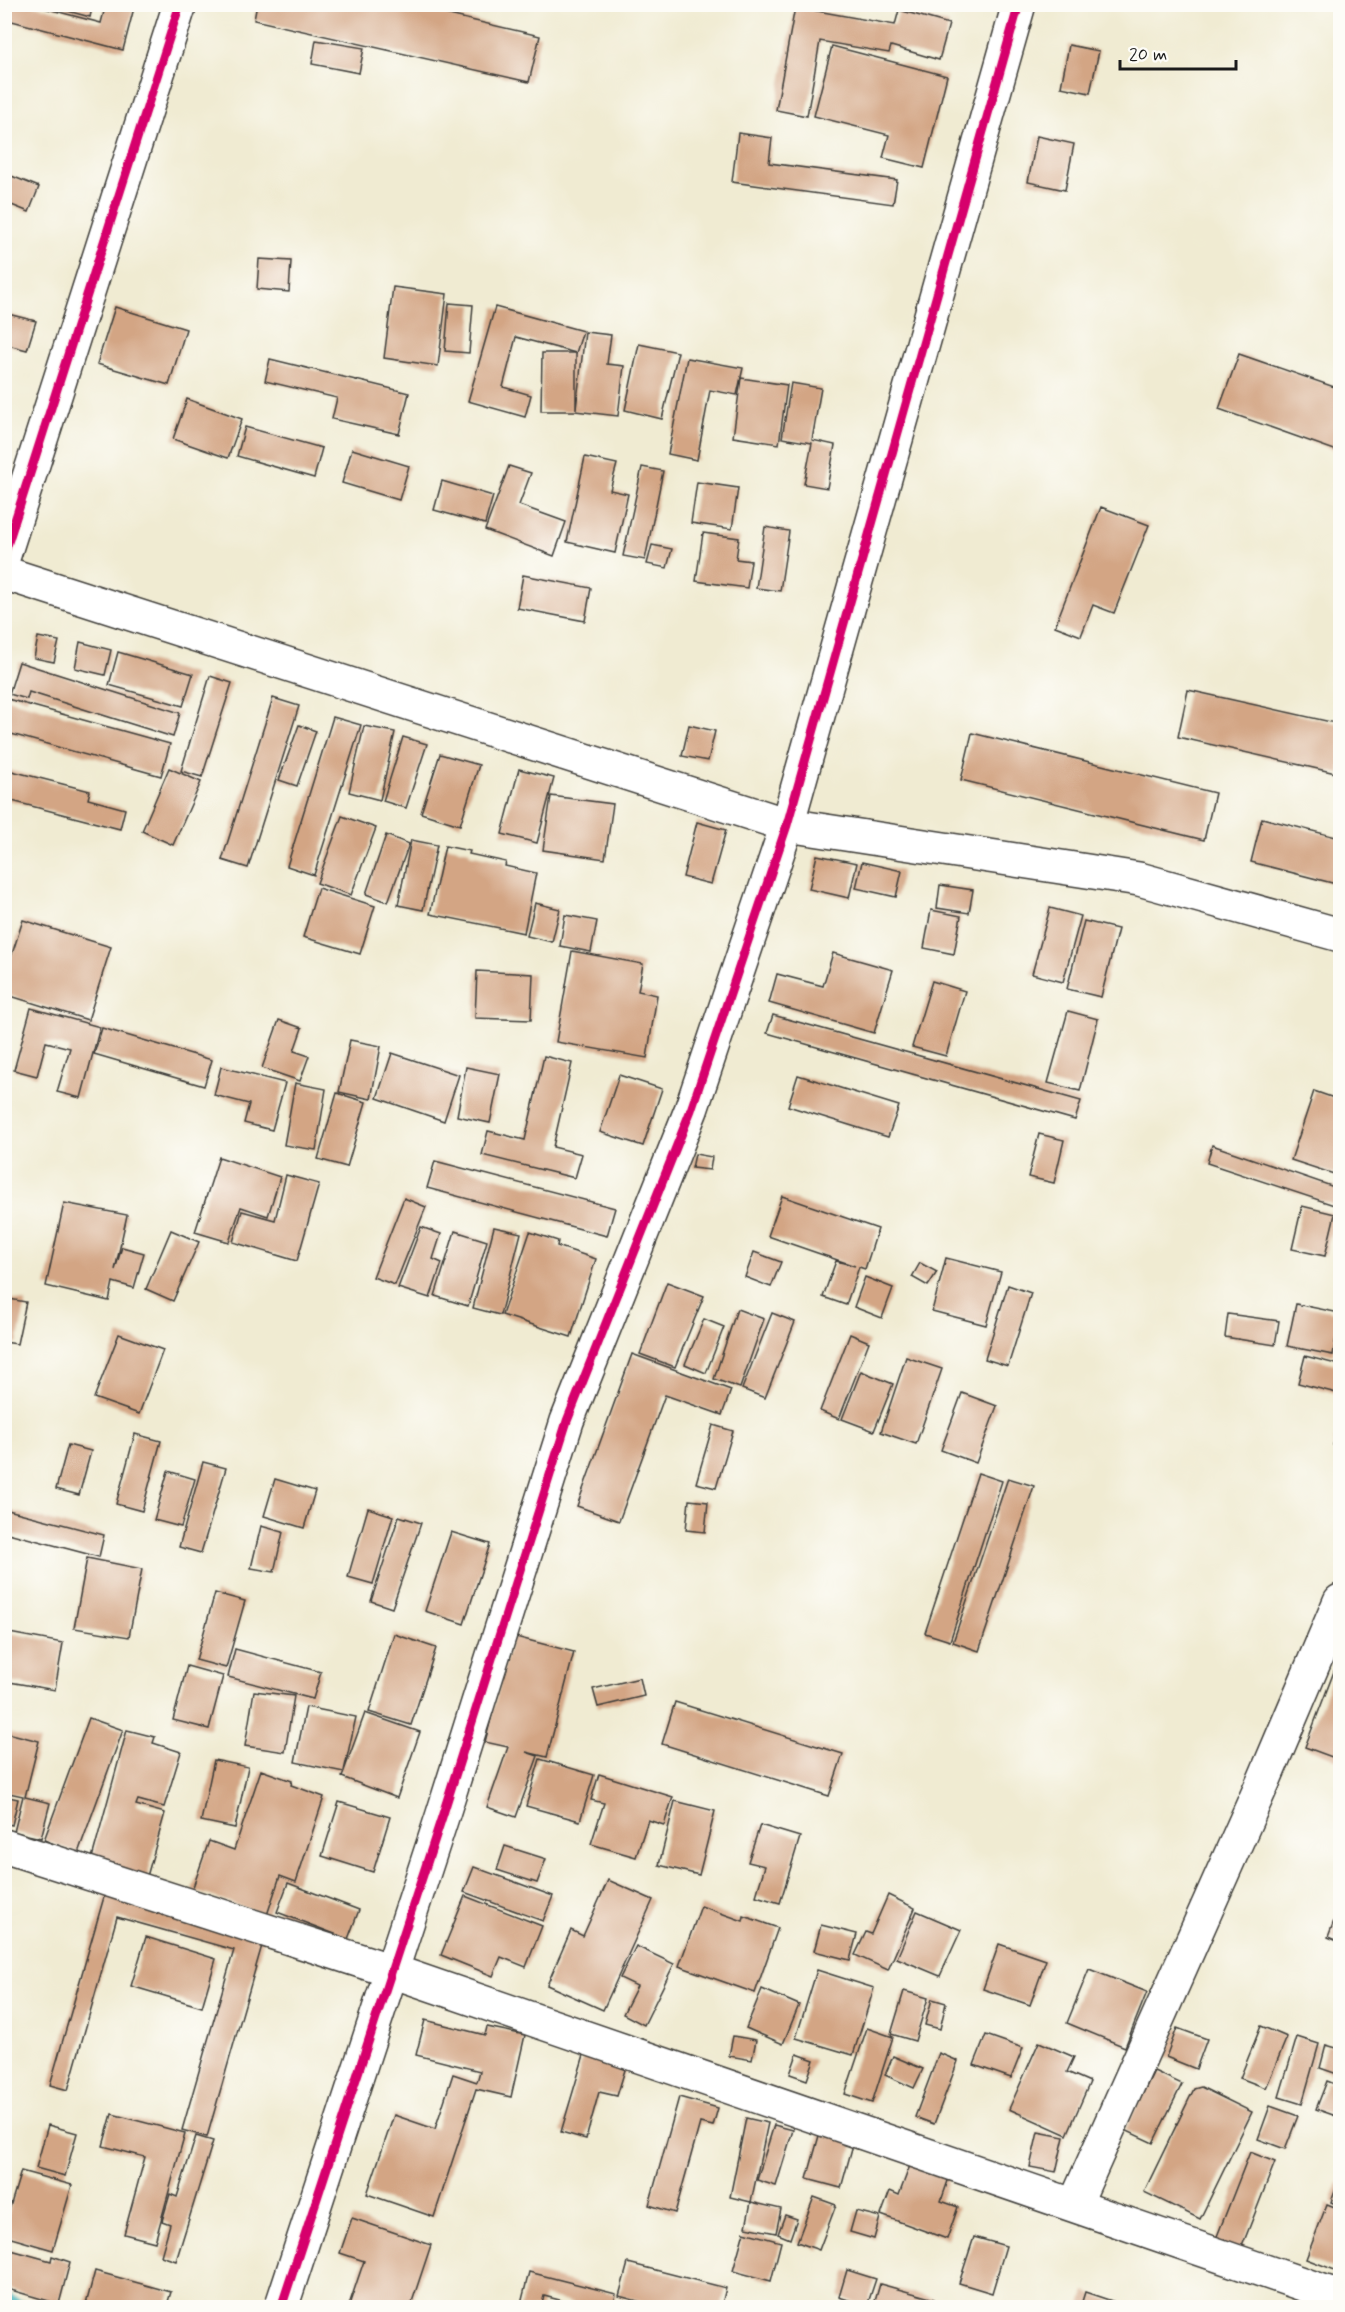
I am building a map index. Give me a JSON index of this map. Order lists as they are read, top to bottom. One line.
{"scale_bar":"20 m"}
